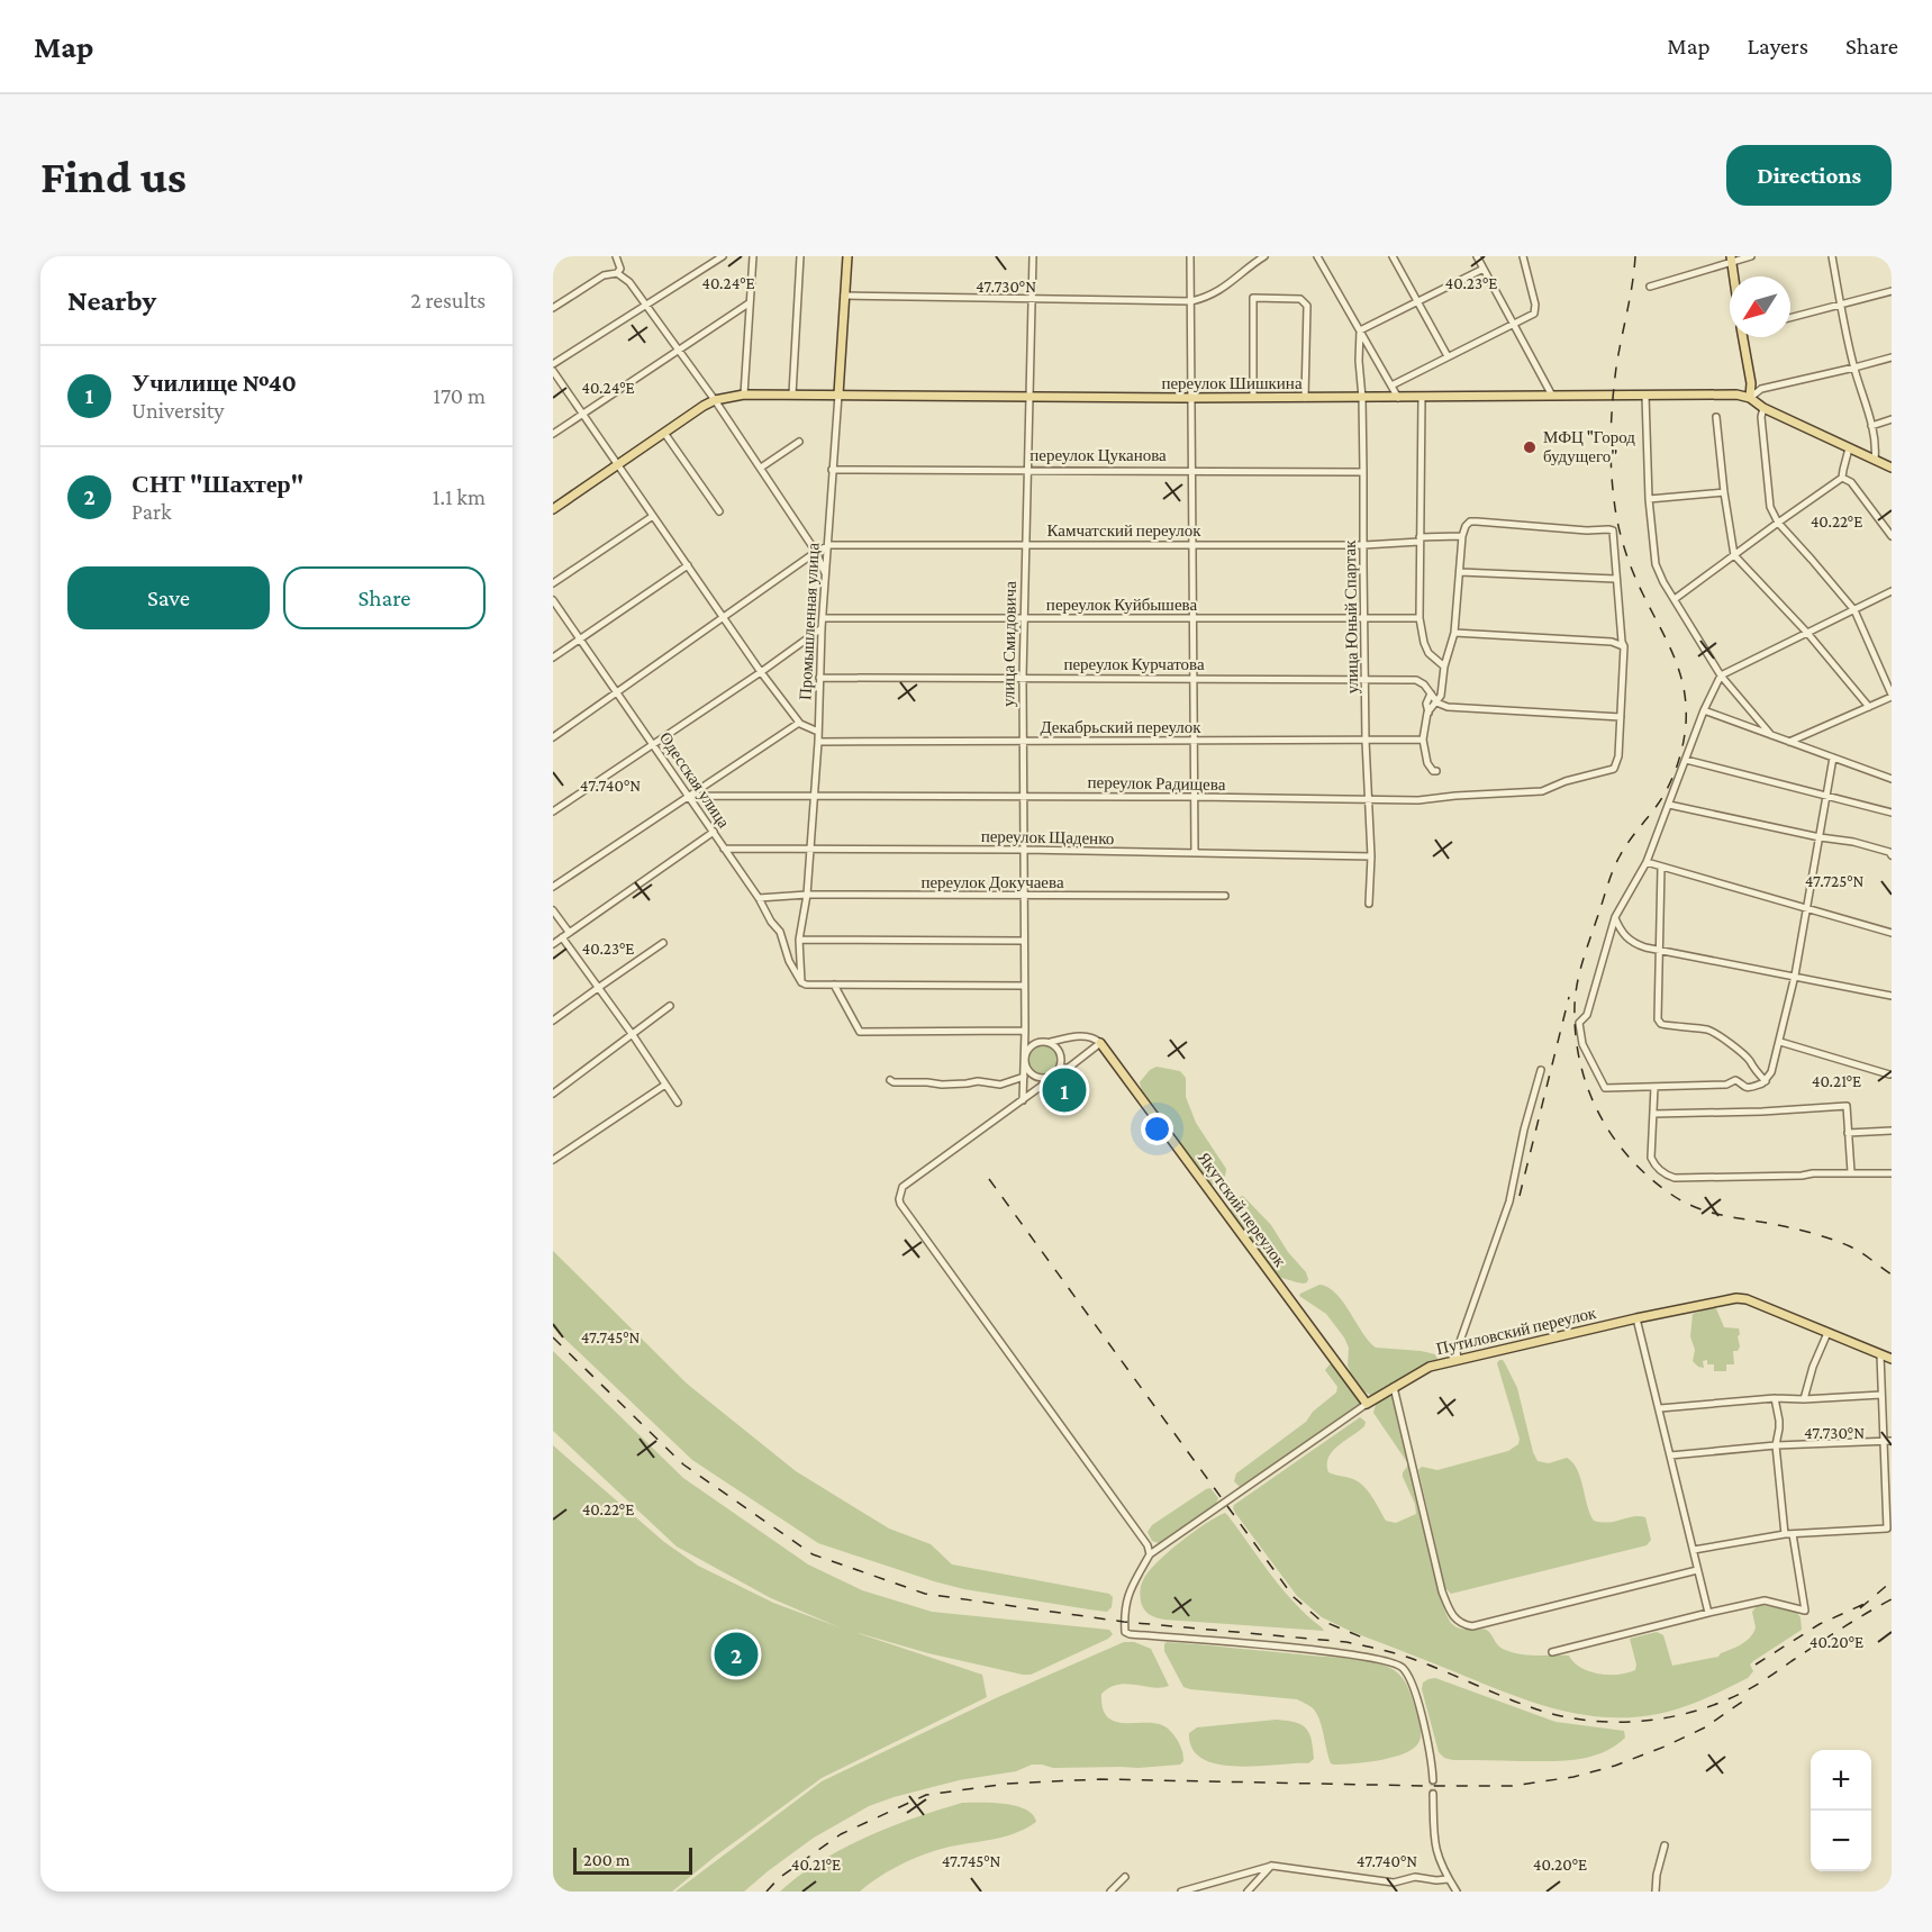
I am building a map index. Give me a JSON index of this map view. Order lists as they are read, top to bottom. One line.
{"streets":{"main road":["переулок Шишкина","Промышленная улица","Якутский переулок","Путиловский переулок"],"street":["переулок Цуканова","Камчатский переулок","переулок Куйбышева","улица Юный Спартак","улица Смидовича","переулок Курчатова","Декабрьский переулок","Одесская улица","переулок Радищева","переулок Щаденко","переулок Докучаева"]},"crossings":[["переулок Шишкина","улица Юный Спартак"],["переулок Шишкина","Промышленная улица"],["переулок Шишкина","улица Смидовича"],["переулок Цуканова","улица Юный Спартак"],["переулок Цуканова","Промышленная улица"],["переулок Цуканова","улица Смидовича"],["Камчатский переулок","улица Юный Спартак"],["Камчатский переулок","Промышленная улица"],["Камчатский переулок","улица Смидовича"],["переулок Куйбышева","улица Юный Спартак"],["переулок Куйбышева","Промышленная улица"],["переулок Куйбышева","улица Смидовича"],["улица Юный Спартак","переулок Курчатова"],["улица Юный Спартак","Декабрьский переулок"],["улица Юный Спартак","переулок Радищева"],["улица Юный Спартак","переулок Щаденко"],["Промышленная улица","переулок Курчатова"],["Промышленная улица","Декабрьский переулок"],["Промышленная улица","Одесская улица"],["Промышленная улица","переулок Радищева"],["Промышленная улица","переулок Щаденко"],["Промышленная улица","переулок Докучаева"],["улица Смидовича","переулок Курчатова"],["улица Смидовича","Декабрьский переулок"],["улица Смидовича","переулок Радищева"],["улица Смидовича","переулок Щаденко"],["улица Смидовича","переулок Докучаева"],["Одесская улица","переулок Радищева"],["Одесская улица","переулок Щаденко"],["Одесская улица","переулок Докучаева"],["Якутский переулок","Путиловский переулок"]],"places":["МФЦ \"Город будущего\""],"scale_bar":"200 m","north":"bottom left","page":{"header":"Map","nav":["Map","Layers","Share"],"buttons":["Directions",["Save","Share"]],"title":"Find us","heading":["Nearby","2 results"],"list":[{"mark":"1","name":"Училище №40","note":"University","value":"170 m"},{"mark":"2","name":"СНТ \"Шахтер\"","note":"Park","value":"1.1 km"}],"pins":["1","2"],"map_buttons":["+","−"],"scale":"200 m"},"coordinates":["40.24°E","40.23°E","47.730°N","40.22°E","47.740°N","47.725°N","40.21°E","47.745°N","40.20°E"]}
